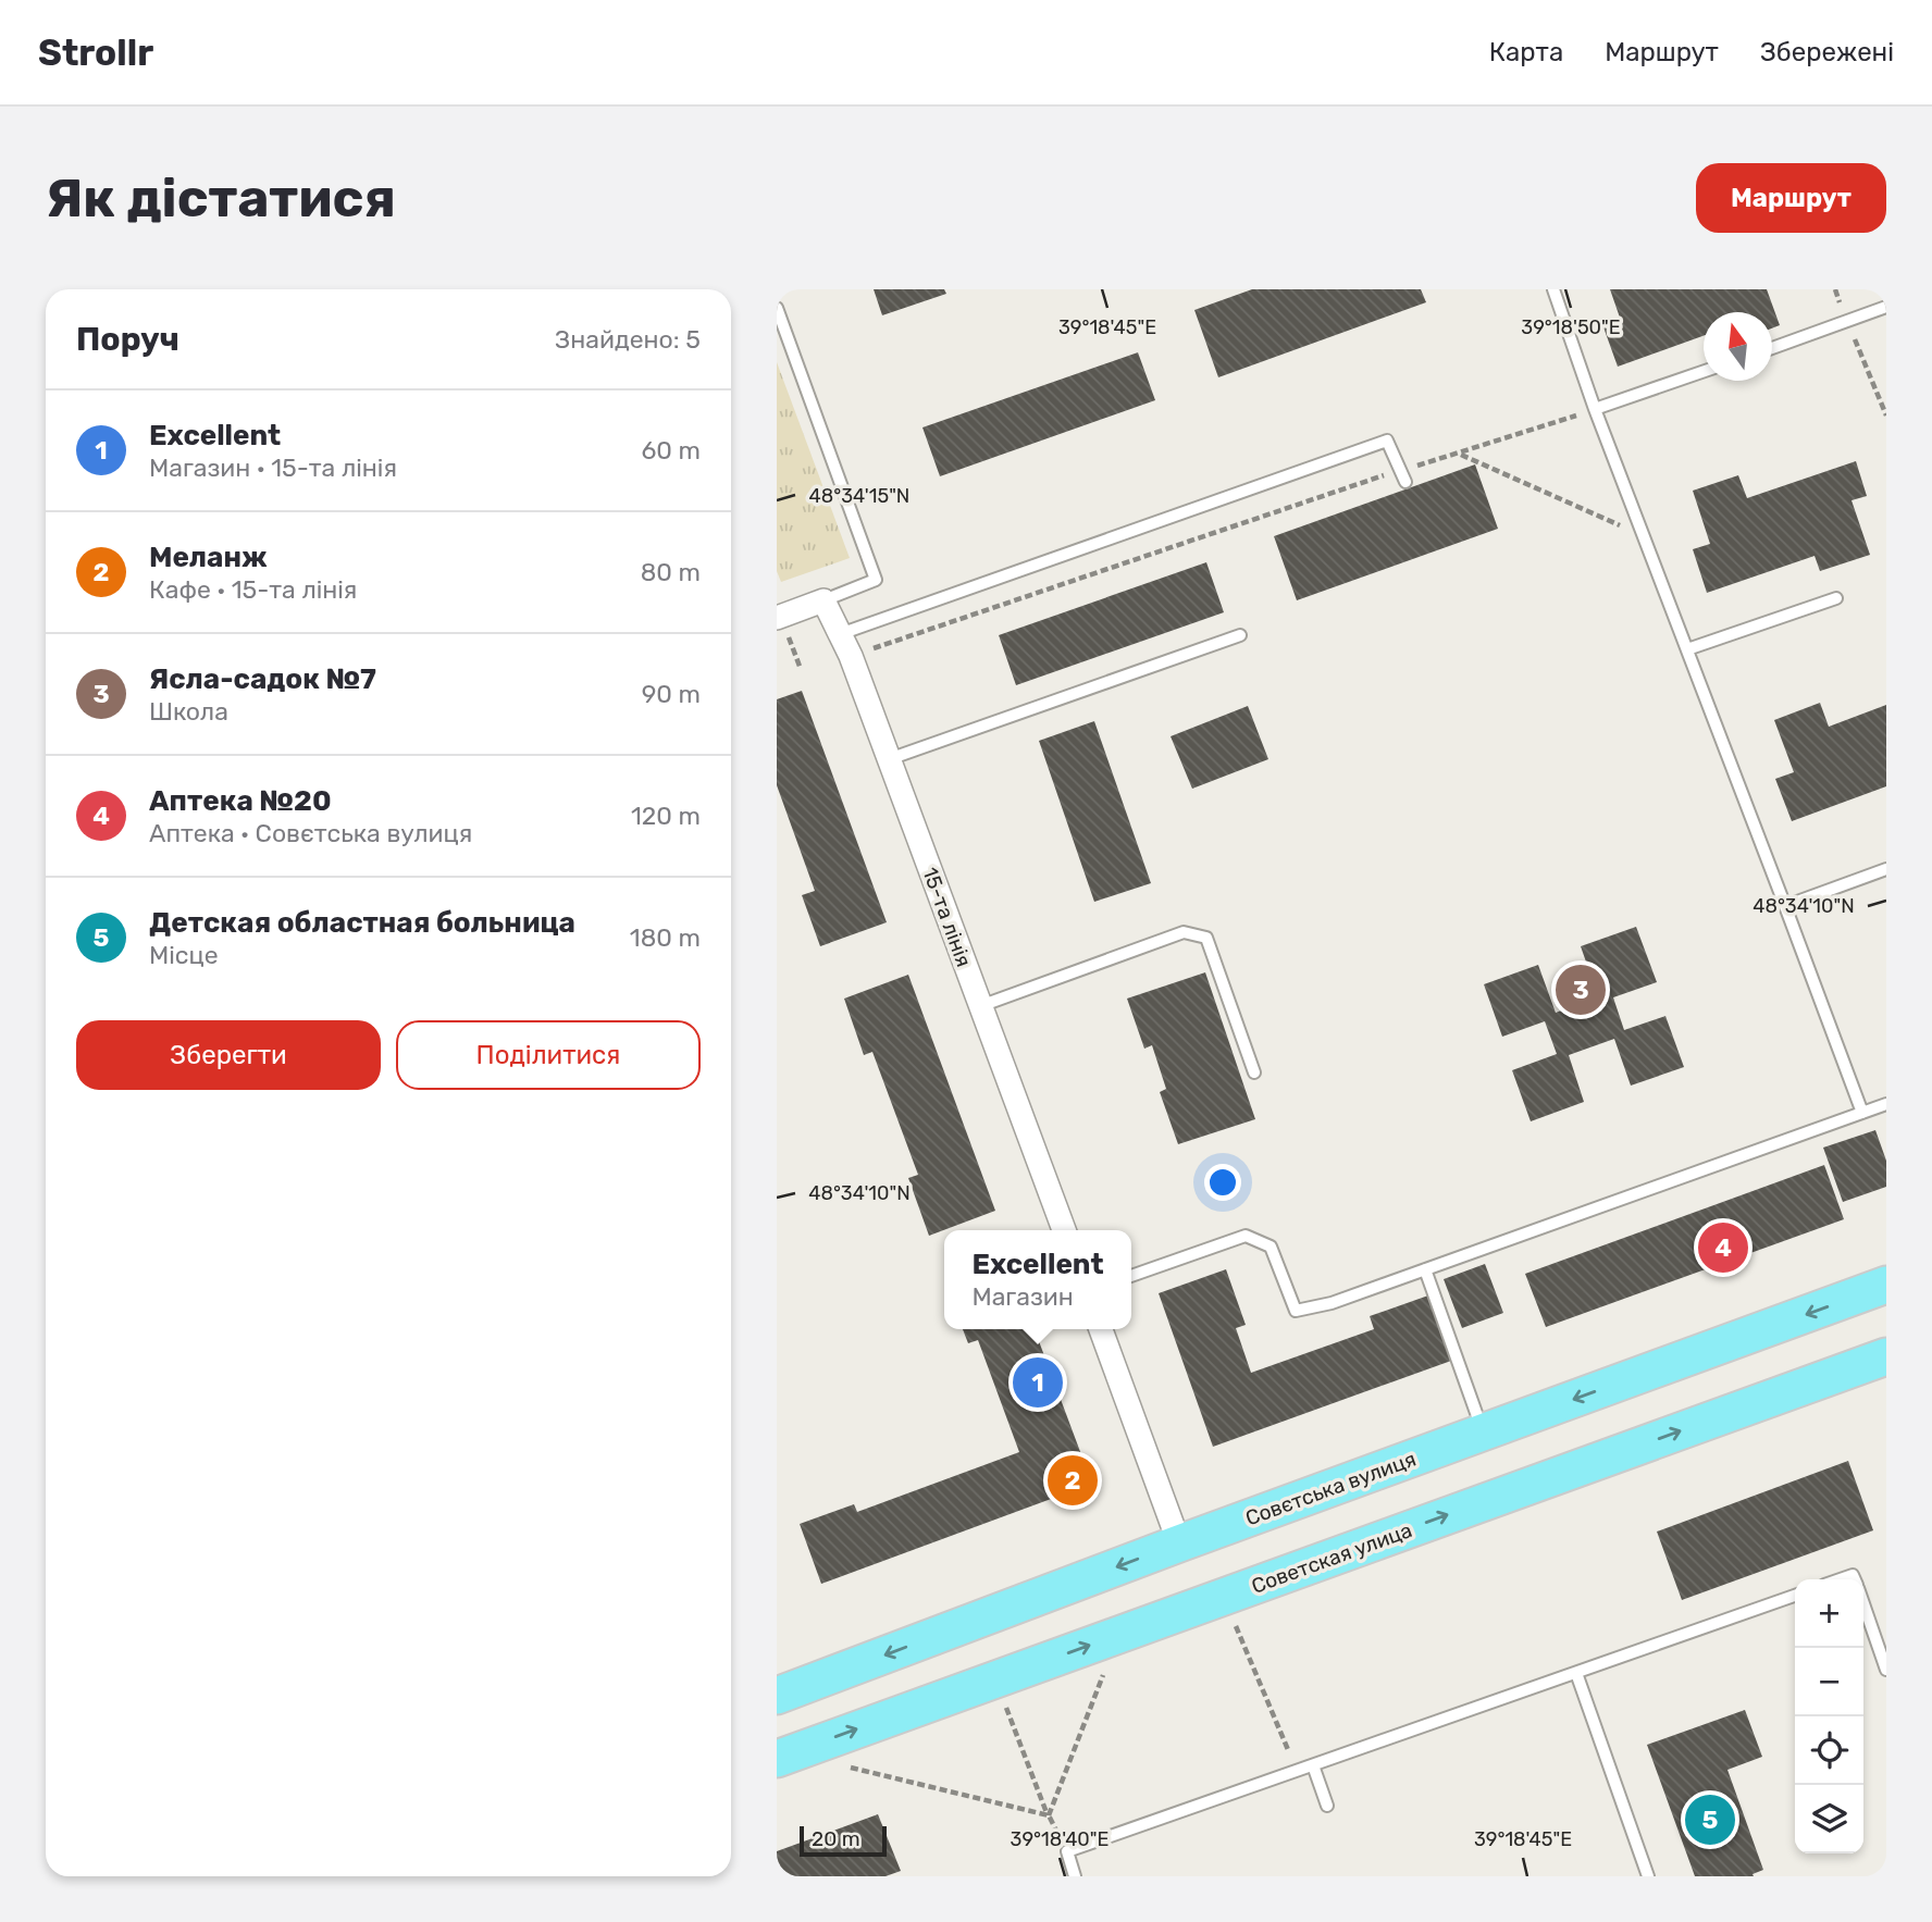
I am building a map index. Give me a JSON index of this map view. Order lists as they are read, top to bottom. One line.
{"streets":{"main road":["Совєтська вулиця","Советская улица"],"street":["15-та лінія"]},"one_way":["Совєтська вулиця","Советская улица"],"scale_bar":"20 m","north":"top","page":{"header":"Strollr","nav":["Карта","Маршрут","Збережені"],"buttons":["Маршрут",["Зберегти","Поділитися"]],"title":"Як дістатися","heading":["Поруч","Знайдено: 5"],"list":[{"mark":"1","name":"Excellent","note":"Магазин · 15-та лінія","value":"60 m"},{"mark":"2","name":"Меланж","note":"Кафе · 15-та лінія","value":"80 m"},{"mark":"3","name":"Ясла-садок №7","note":"Школа","value":"90 m"},{"mark":"4","name":"Аптека №20","note":"Аптека · Совєтська вулиця","value":"120 m"},{"mark":"5","name":"Детская областная больница","note":"Місце","value":"180 m"}],"pins":["3","4","1","2","5"],"popup":["Excellent","Магазин"],"map_buttons":["+","−"],"scale":"20 m"},"coordinates":["39°18'45\"E","39°18'50\"E","48°34'15\"N","48°34'10\"N","39°18'40\"E"]}
